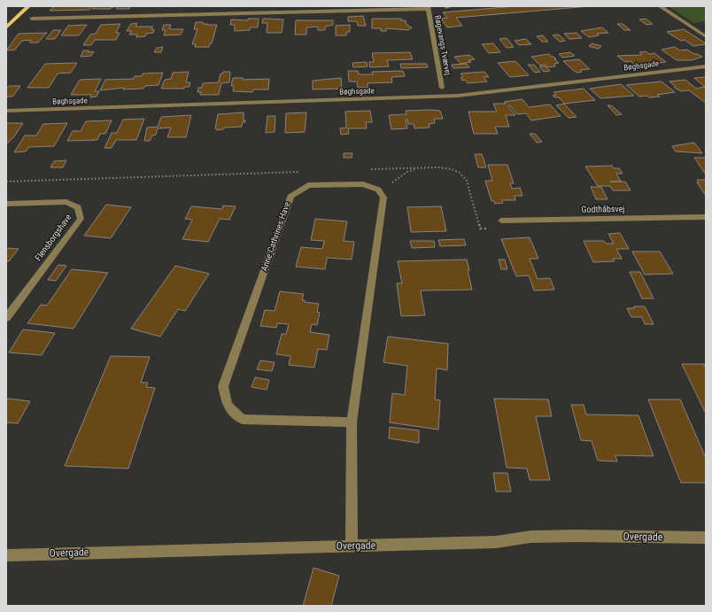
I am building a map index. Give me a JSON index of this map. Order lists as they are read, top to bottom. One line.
{"streets":{"street":["Bøgevangs Tværvej","Bøghsgade","Godthåbsvej","Anne Cathrines Have","Flensborgshave","Overgade"]}}
